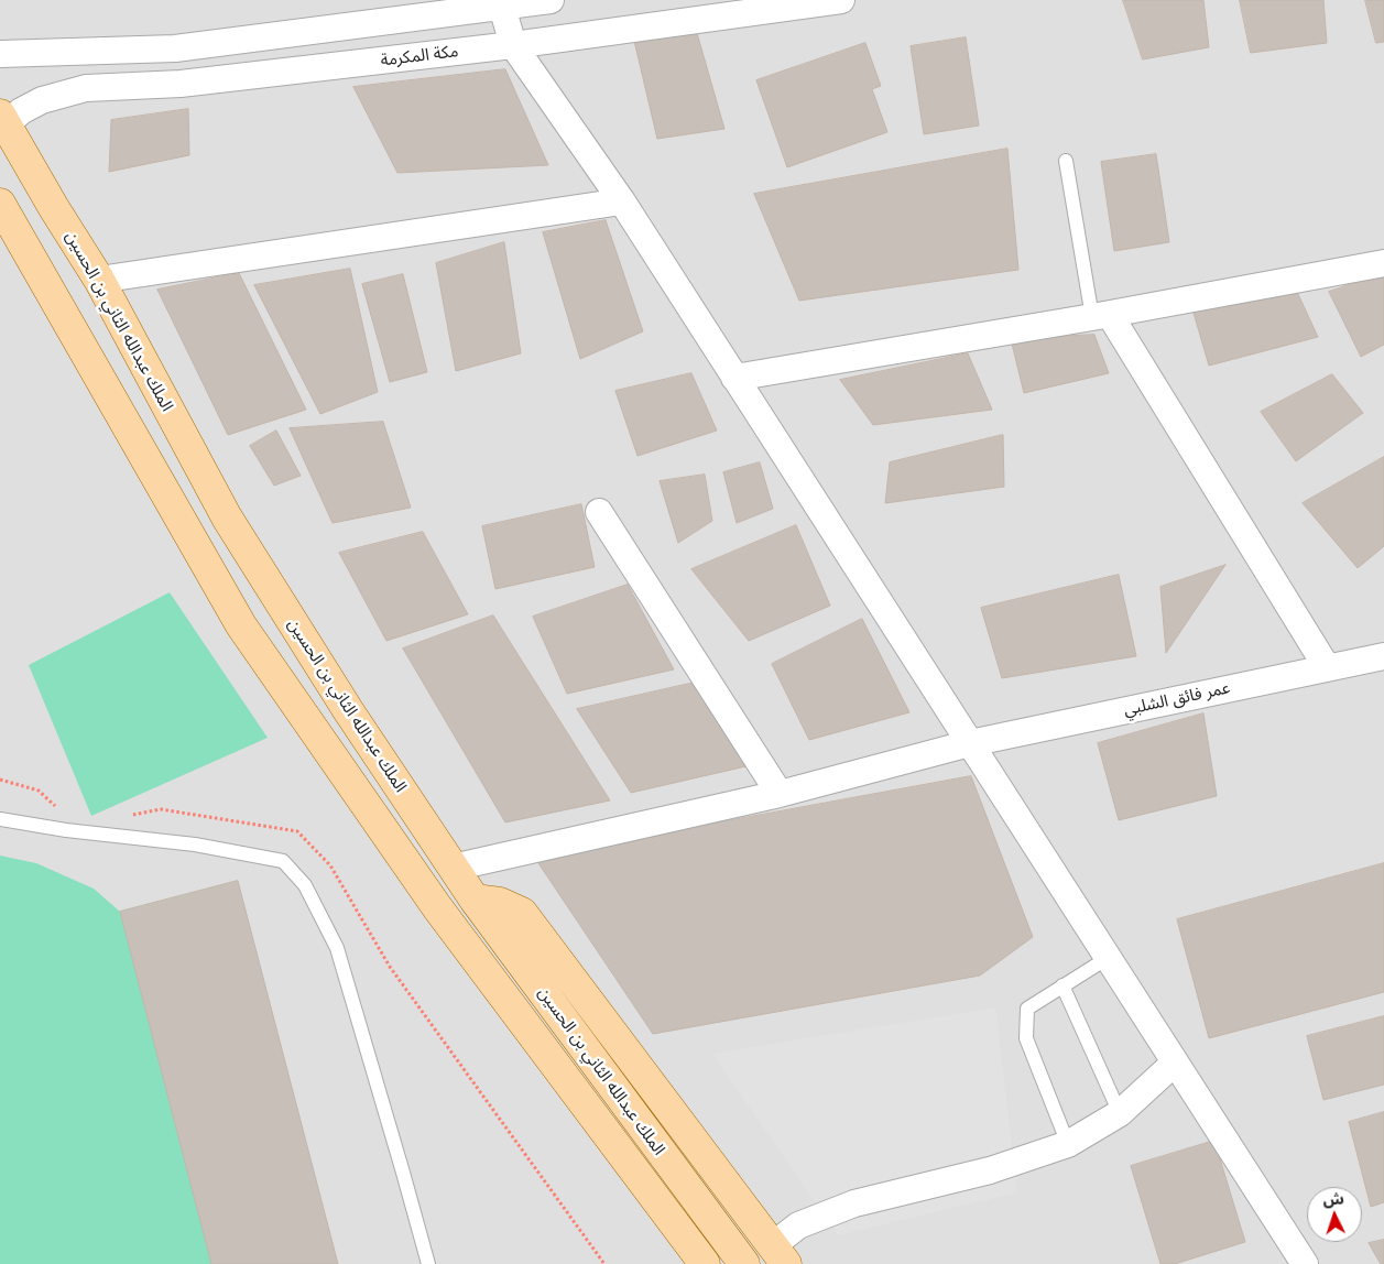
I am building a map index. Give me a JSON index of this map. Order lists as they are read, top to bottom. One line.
{"streets":{"main road":["الملك عبدالله الثاني بن الحسين"],"street":["مكة المكرمة","عمر فائق الشلبي"]},"crossings":[["مكة المكرمة","الملك عبدالله الثاني بن الحسين"],["الملك عبدالله الثاني بن الحسين","عمر فائق الشلبي"]],"north":"top"}
